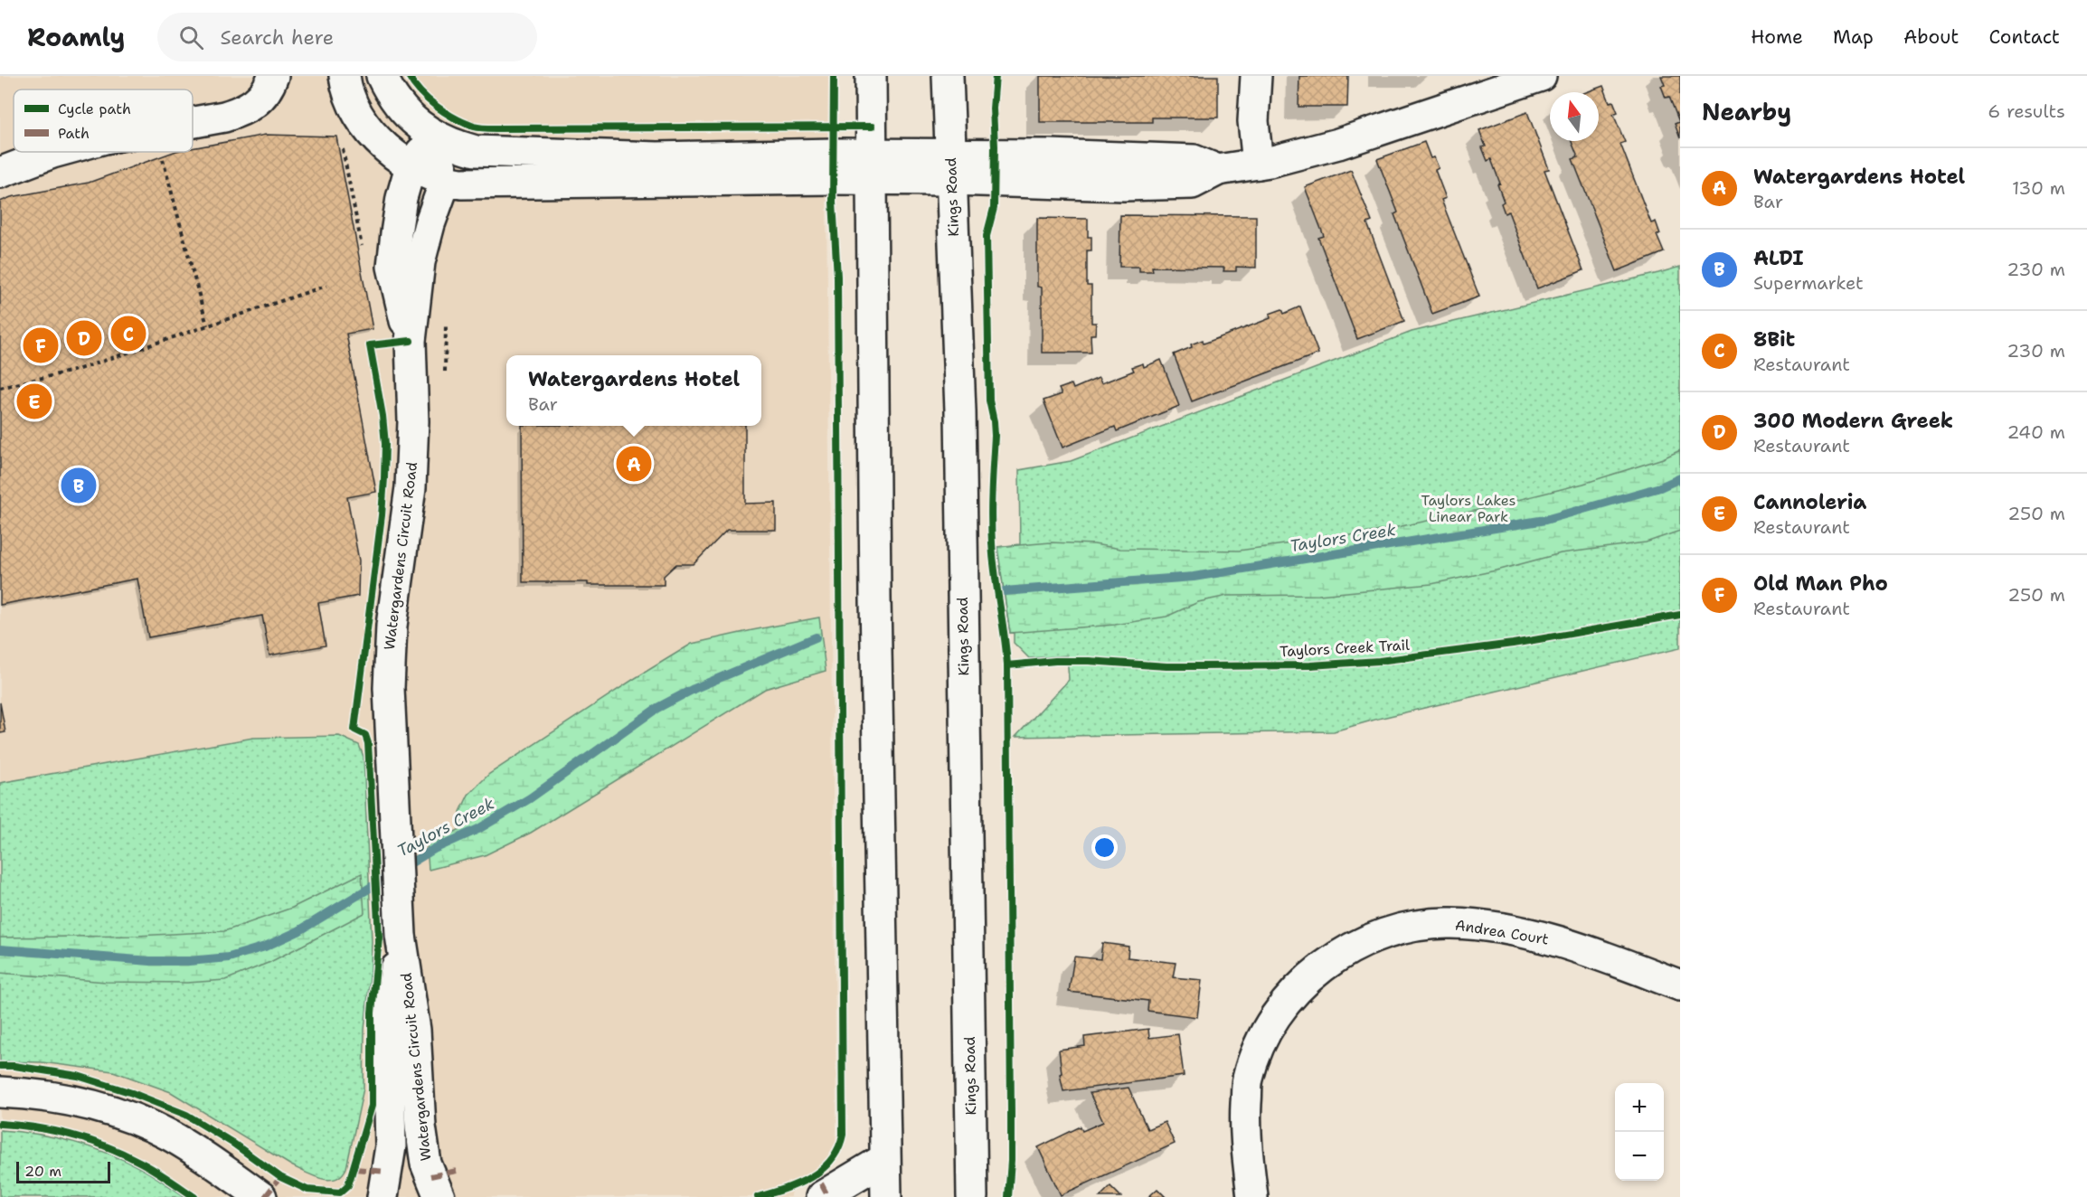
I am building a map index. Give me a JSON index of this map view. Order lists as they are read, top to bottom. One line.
{"streets":{"street":["Kings Road","Watergardens Circuit Road","Andrea Court"],"cycle path":["Taylors Creek Trail"]},"water":["Taylors Creek"],"parks":["Taylors Lakes Linear Park"],"legend":["Cycle path","Path"],"scale_bar":"20 m","north":"top","page":{"header":"Roamly","search":"Search here","nav":["Home","Map","About","Contact"],"heading":["Nearby","6 results"],"list":[{"mark":"A","name":"Watergardens Hotel","note":"Bar","value":"130 m"},{"mark":"B","name":"ALDI","note":"Supermarket","value":"230 m"},{"mark":"C","name":"8Bit","note":"Restaurant","value":"230 m"},{"mark":"D","name":"300 Modern Greek","note":"Restaurant","value":"240 m"},{"mark":"E","name":"Cannoleria","note":"Restaurant","value":"250 m"},{"mark":"F","name":"Old Man Pho","note":"Restaurant","value":"250 m"}],"pins":["C","D","F","E","A","B"],"popup":["Watergardens Hotel","Bar"],"map_buttons":["+","−"],"scale":"20 m"}}
